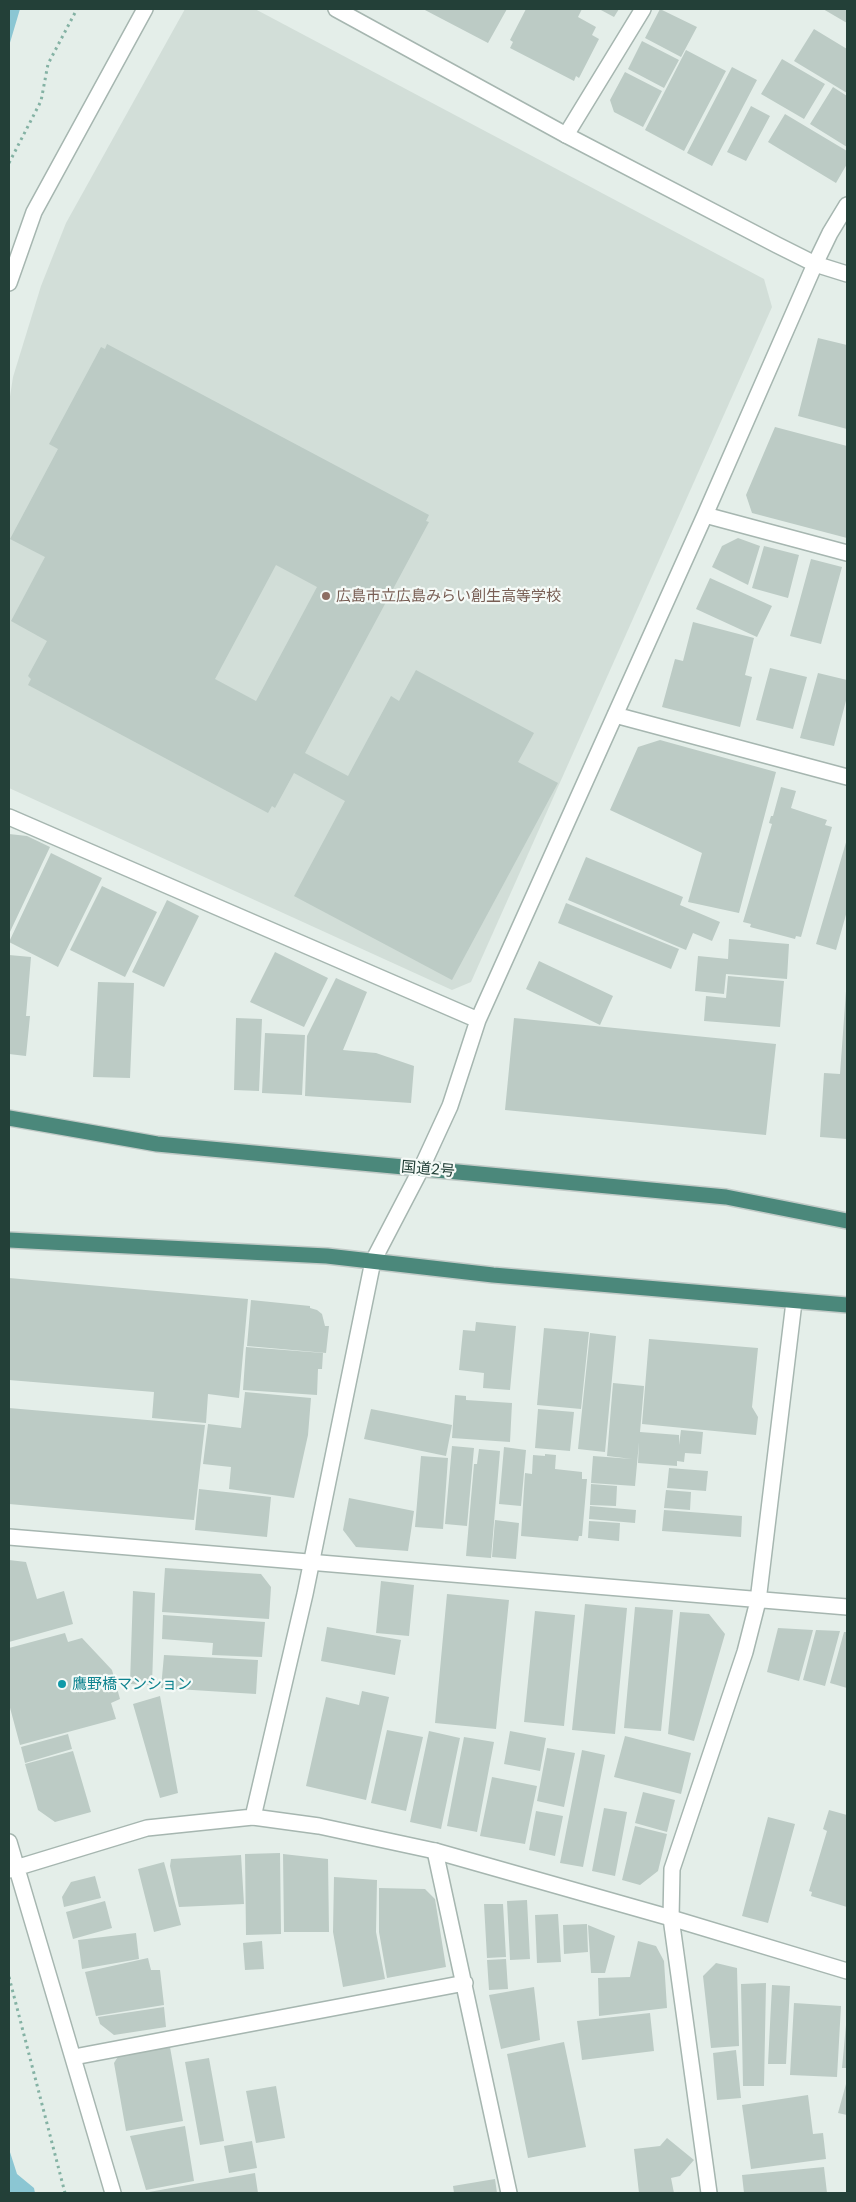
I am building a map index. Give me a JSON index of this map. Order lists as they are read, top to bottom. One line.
{"streets":{"highway":["国道2号"]},"places":["広島市立広島みらい創生高等学校","鷹野橋マンション"]}
